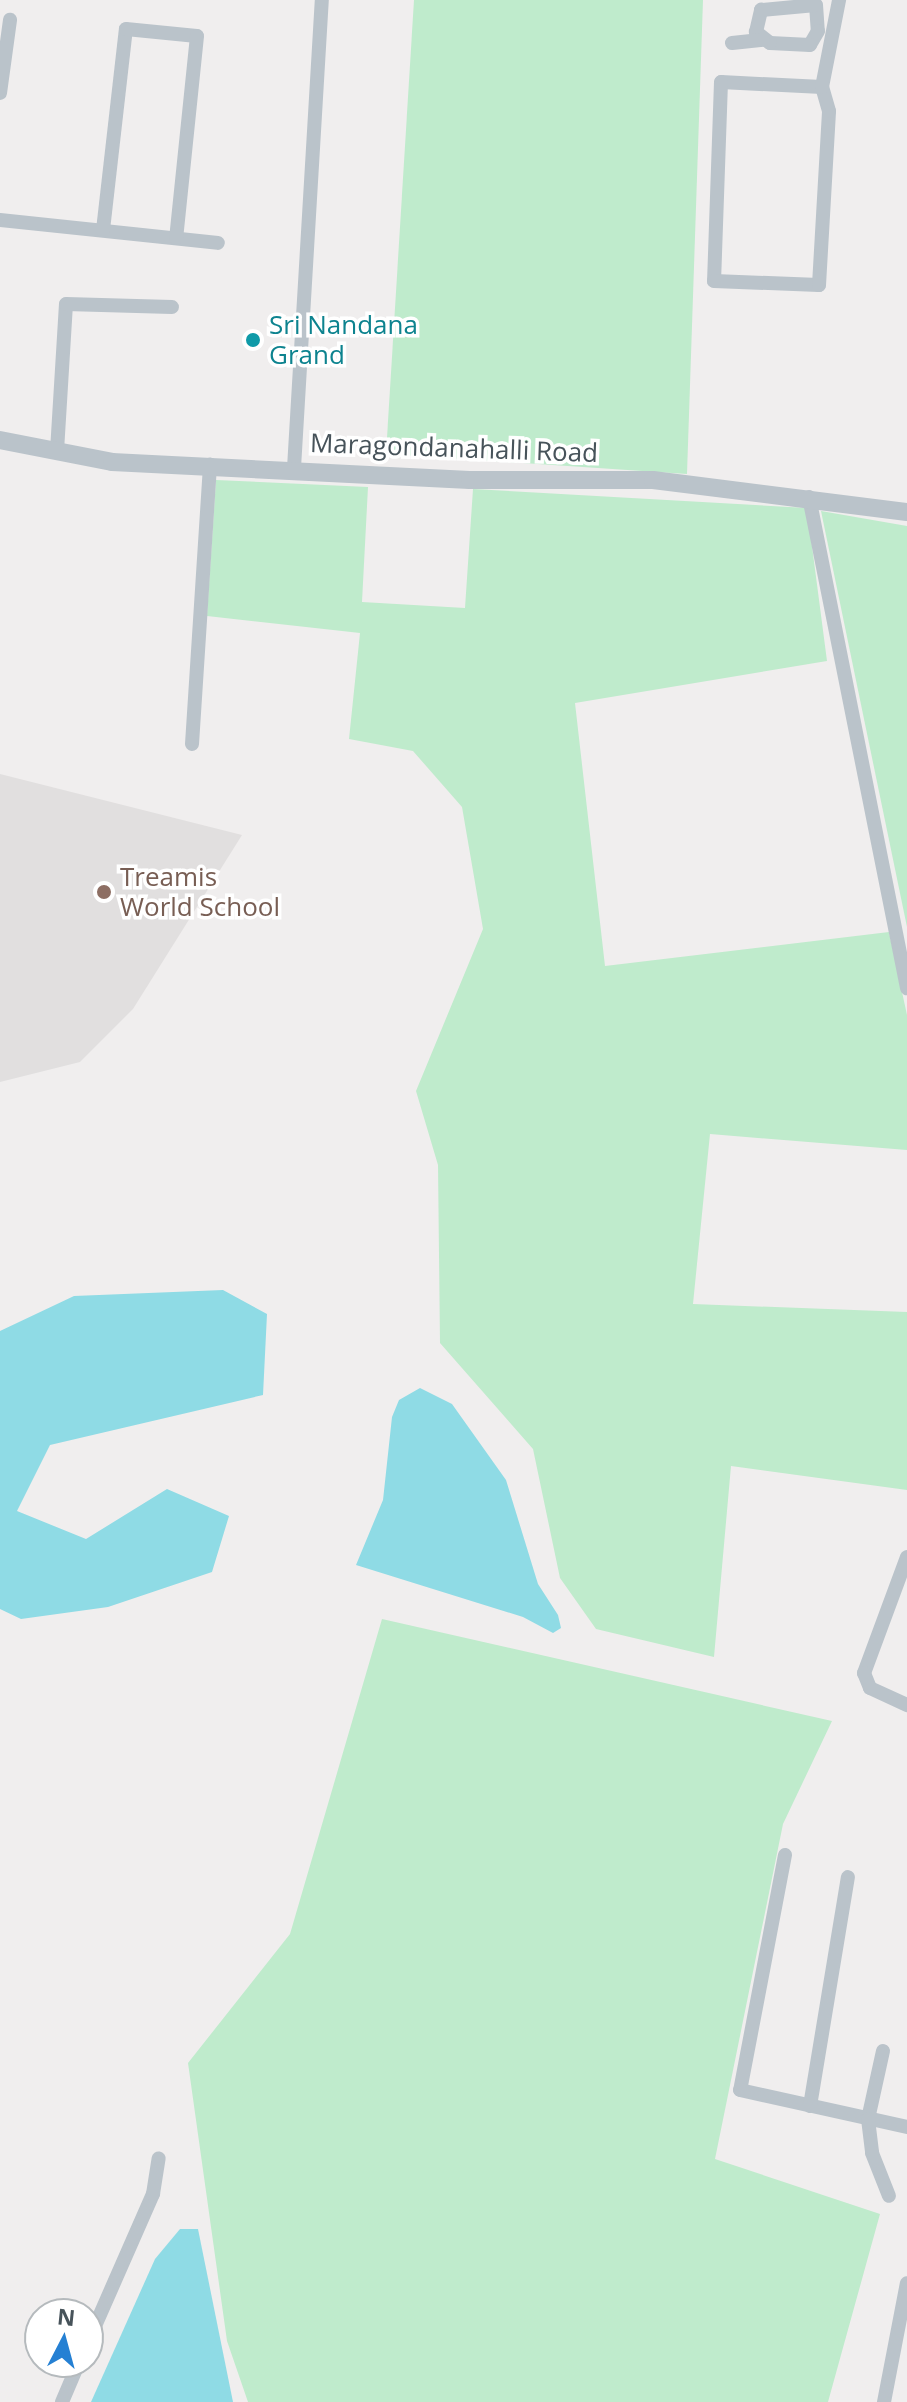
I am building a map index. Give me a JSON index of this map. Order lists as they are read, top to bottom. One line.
{"streets":{"street":["Maragondanahalli Road"]},"places":["Sri Nandana Grand","Treamis World School"],"north":"top"}
